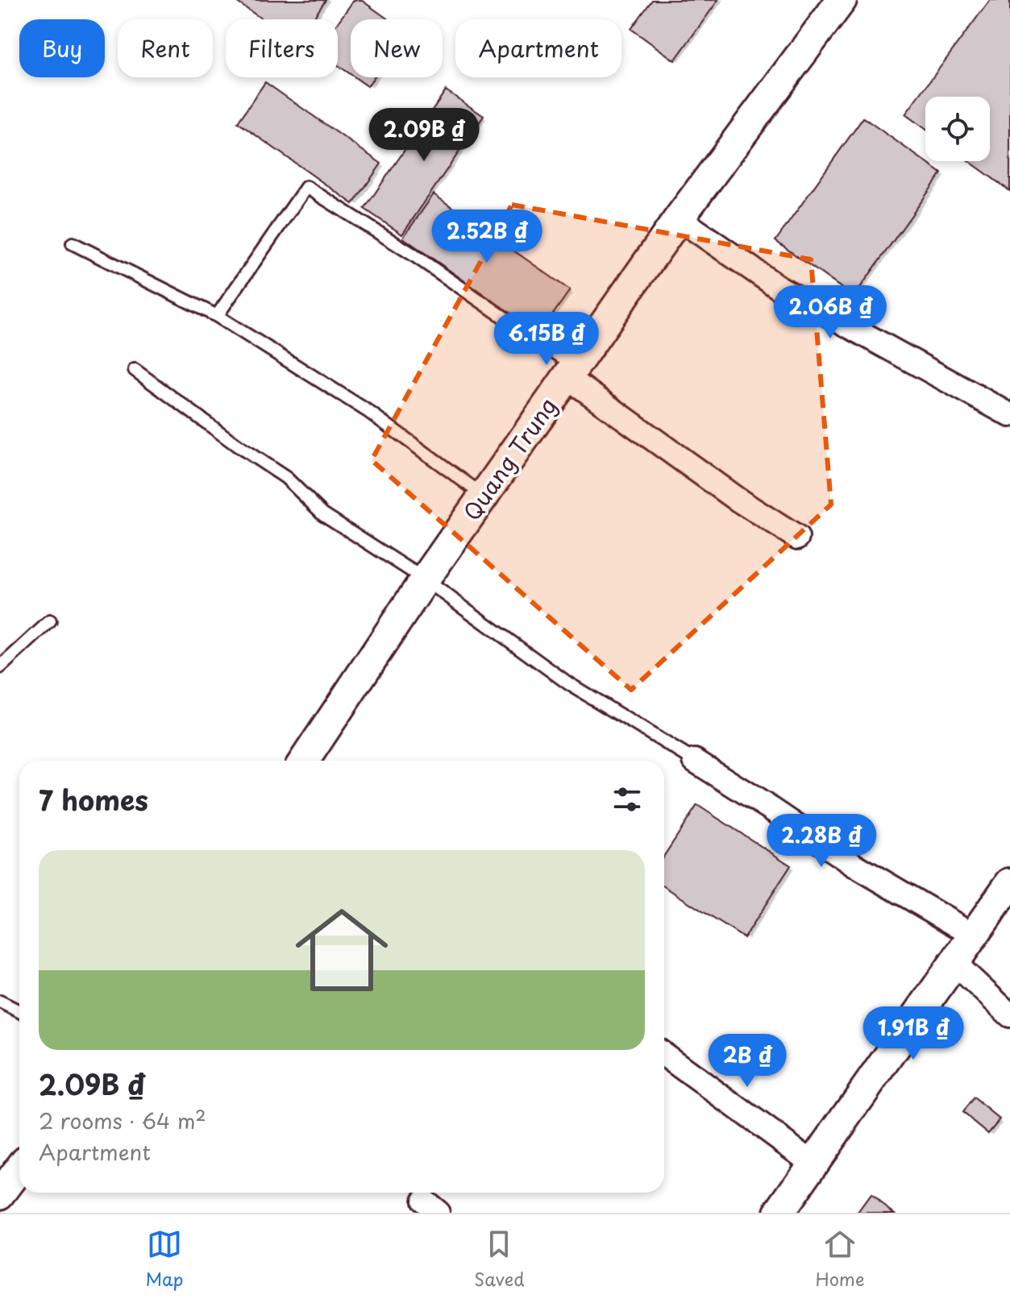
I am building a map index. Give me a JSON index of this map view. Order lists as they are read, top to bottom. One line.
{"streets":{"street":["Quang Trung"]},"page":{"chip":["Buy","Rent","Filters","New","Apartment"],"price":["2.09B ₫","2.52B ₫","2.06B ₫","6.15B ₫","2.28B ₫","1.91B ₫","2B ₫"],"heading":"7 homes","list":[{"name":"2.09B ₫","note":"2 rooms · 64 m² · Apartment"}],"tabs":["Map","Saved","Home"]}}
